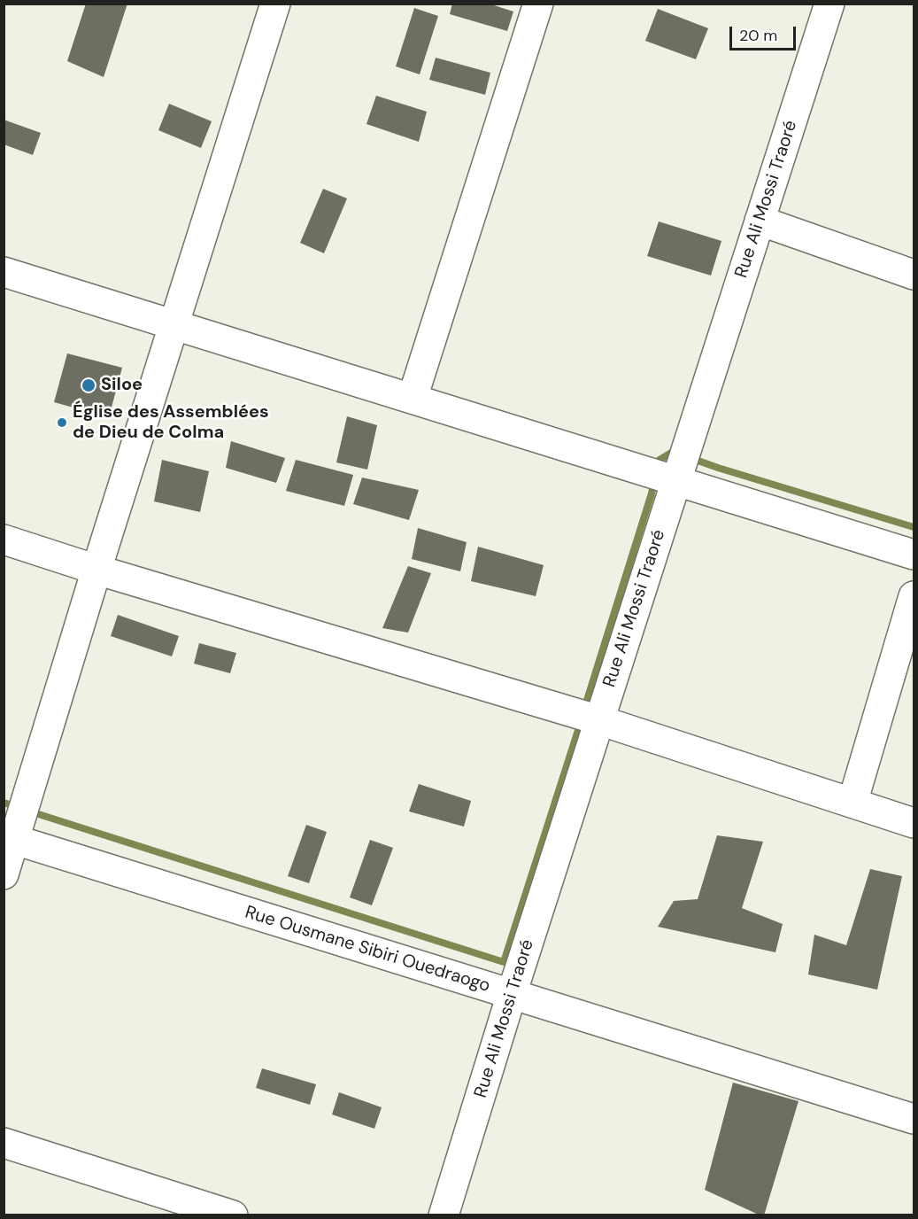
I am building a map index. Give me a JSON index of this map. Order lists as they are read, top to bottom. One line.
{"streets":{"street":["Rue Ali Mossi Traoré","Rue Ousmane Sibiri Ouedraogo"]},"crossings":[["Rue Ali Mossi Traoré","Rue Ousmane Sibiri Ouedraogo"]],"places":["Siloe","Église des Assemblées de Dieu de Colma"],"scale_bar":"20 m"}
